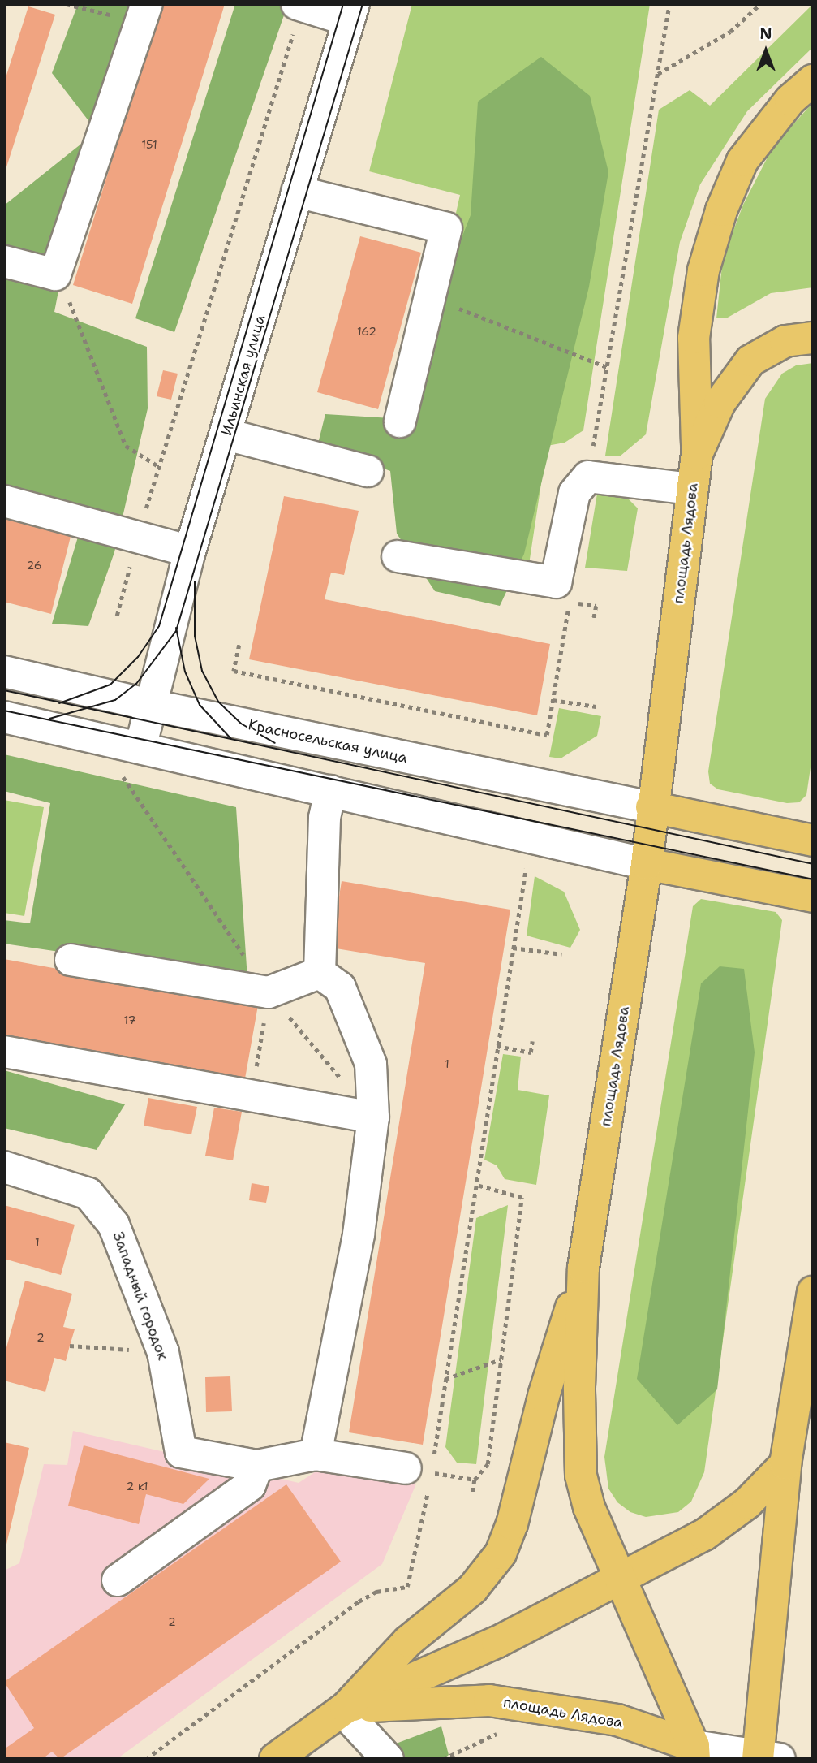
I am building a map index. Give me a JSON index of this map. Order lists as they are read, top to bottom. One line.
{"streets":{"main road":["площадь Лядова"],"street":["Ильинская улица","Красносельская улица","Западный городок"]},"crossings":[["Ильинская улица","Красносельская улица"],["площадь Лядова","Красносельская улица"]],"house_numbers":["151","162","26","17","1","1","2","2 к1","2"],"north":"top"}
